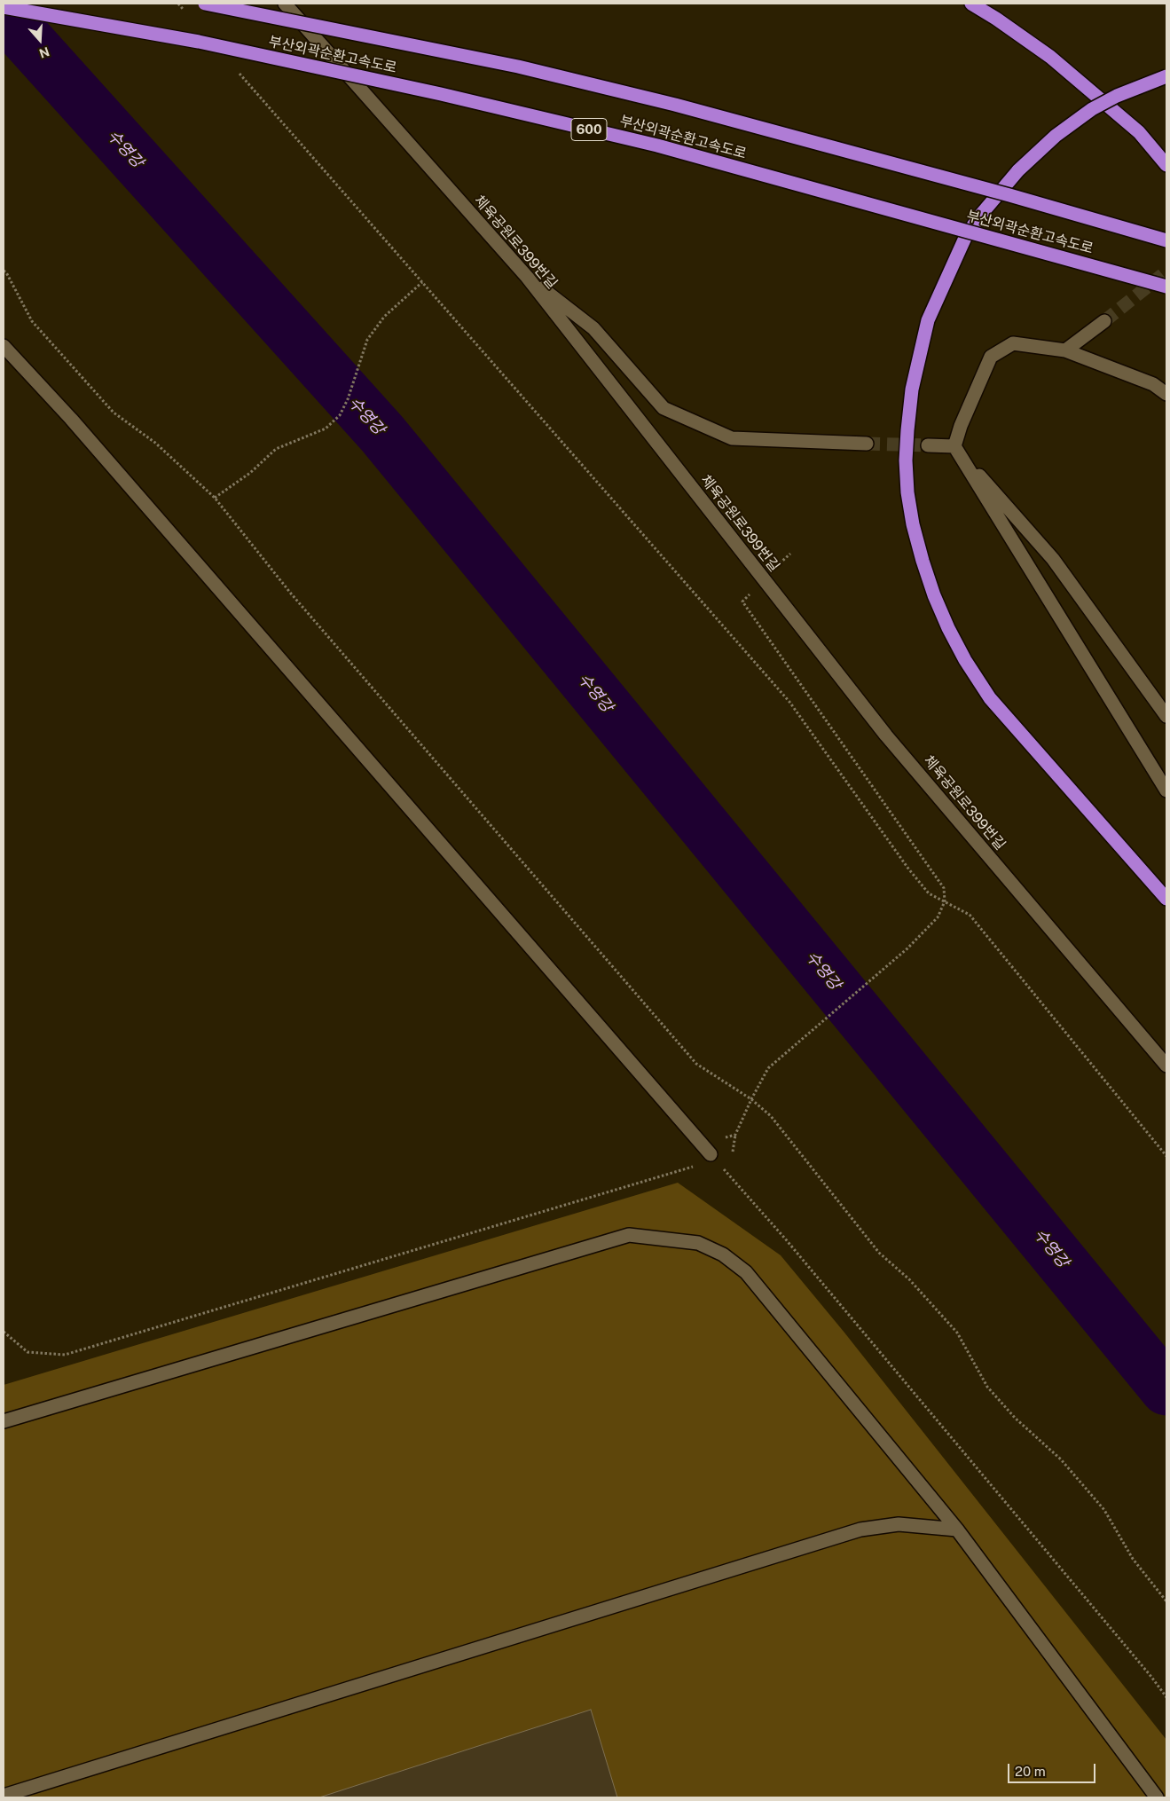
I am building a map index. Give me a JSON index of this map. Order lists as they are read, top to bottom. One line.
{"streets":{"highway":["부산외곽순환고속도로","600"],"street":["체육공원로399번길"]},"water":["수영강"],"scale_bar":"20 m","north":"bottom"}
